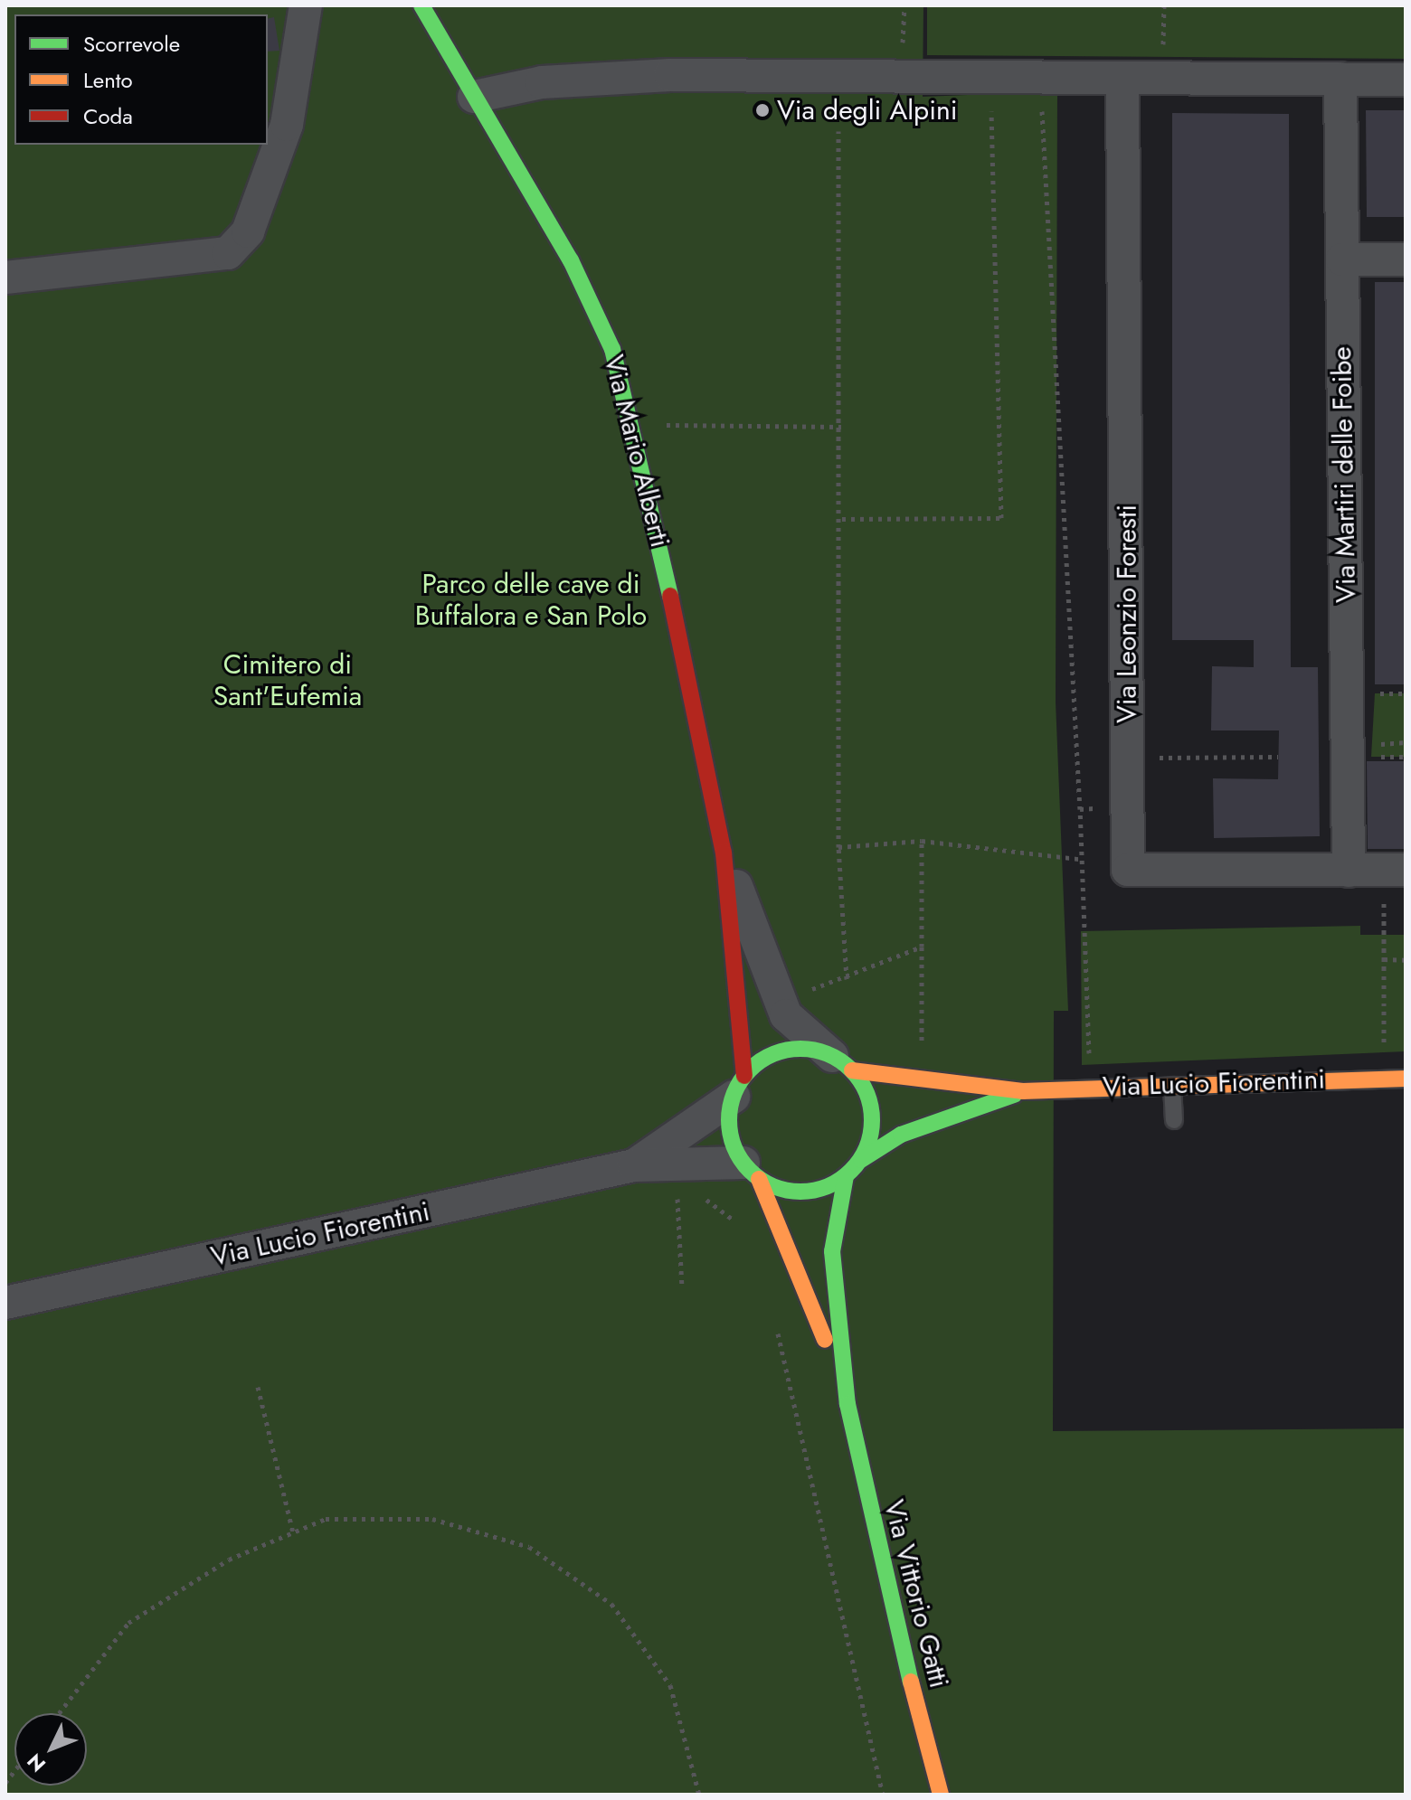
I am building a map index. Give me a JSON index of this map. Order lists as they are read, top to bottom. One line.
{"streets":{"street":["Via Mario Alberti","Via Martiri delle Foibe","Via Leonzio Foresti","Via Lucio Fiorentini","Via Vittorio Gatti"]},"crossings":[["Via Mario Alberti","Via Lucio Fiorentini"],["Via Mario Alberti","Via Vittorio Gatti"],["Via Martiri delle Foibe","Via Leonzio Foresti"],["Via Lucio Fiorentini","Via Vittorio Gatti"]],"parks":["Parco delle cave di Buffalora e San Polo","Cimitero di Sant'Eufemia"],"places":["Via degli Alpini"],"legend":["Scorrevole","Lento","Coda"],"north":"bottom left"}
